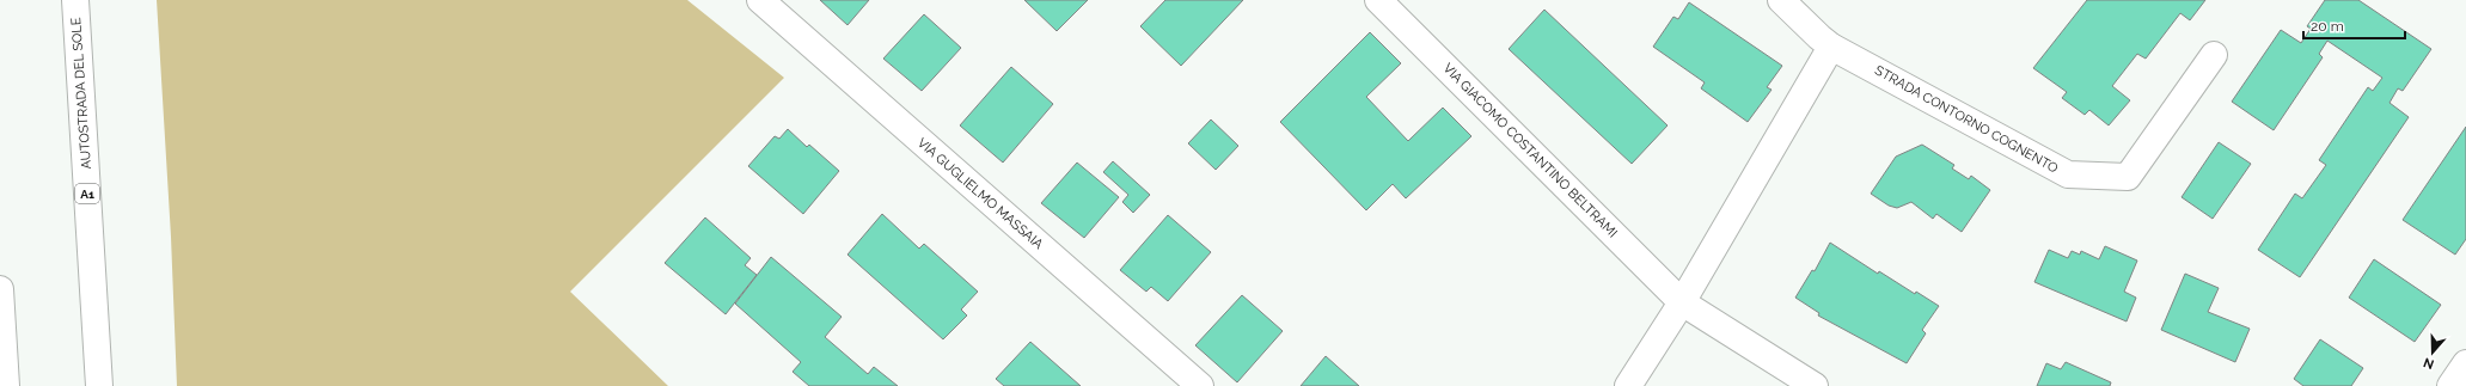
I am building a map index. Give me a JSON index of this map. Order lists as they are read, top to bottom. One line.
{"streets":{"main road":["AUTOSTRADA DEL SOLE","STRADA CONTORNO COGNENTO","VIA GIACOMO COSTANTINO BELTRAMI","A1","VIA GUGLIELMO MASSAIA"]},"scale_bar":"20 m","north":"bottom"}
